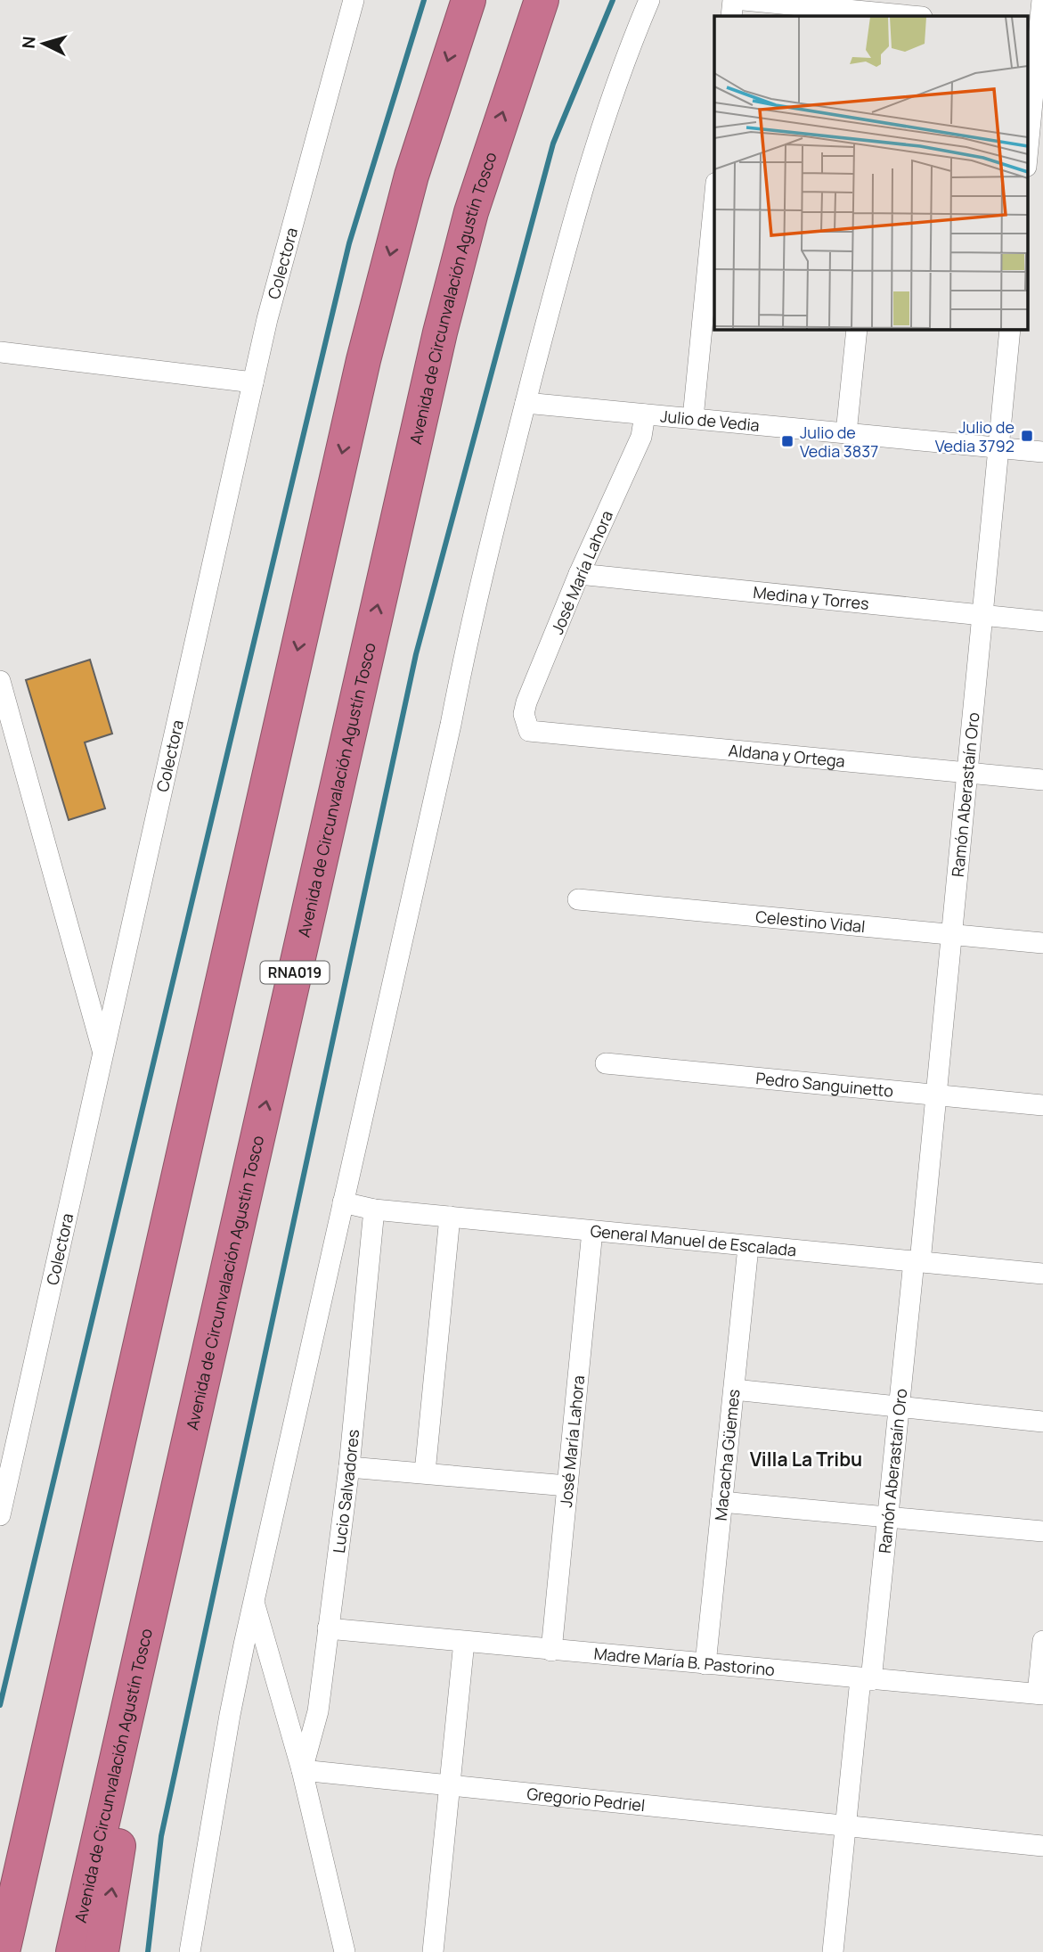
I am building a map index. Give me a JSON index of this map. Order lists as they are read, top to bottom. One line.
{"streets":{"highway":["Avenida de Circunvalación Agustín Tosco","RNA019"],"street":["Colectora","Julio de Vedia","José María Lahora","Medina y Torres","Aldana y Ortega","Ramón Aberastaín Oro","Celestino Vidal","Pedro Sanguinetto","General Manuel de Escalada","Macacha Güemes","Lucio Salvadores","Madre María B. Pastorino","Gregorio Pedriel"]},"crossings":[["Julio de Vedia","José María Lahora"],["Julio de Vedia","Ramón Aberastaín Oro"],["José María Lahora","Medina y Torres"],["José María Lahora","Aldana y Ortega"],["José María Lahora","General Manuel de Escalada"],["José María Lahora","Madre María B. Pastorino"],["Medina y Torres","Ramón Aberastaín Oro"],["Aldana y Ortega","Ramón Aberastaín Oro"],["Ramón Aberastaín Oro","Celestino Vidal"],["Ramón Aberastaín Oro","Pedro Sanguinetto"],["Ramón Aberastaín Oro","General Manuel de Escalada"],["Ramón Aberastaín Oro","Madre María B. Pastorino"],["Ramón Aberastaín Oro","Gregorio Pedriel"],["General Manuel de Escalada","Macacha Güemes"],["General Manuel de Escalada","Lucio Salvadores"],["Macacha Güemes","Madre María B. Pastorino"],["Lucio Salvadores","Madre María B. Pastorino"],["Lucio Salvadores","Gregorio Pedriel"]],"districts":["Villa La Tribu"],"places":{"transit":["Julio de Vedia 3792","Julio de Vedia 3837"]},"north":"left"}
